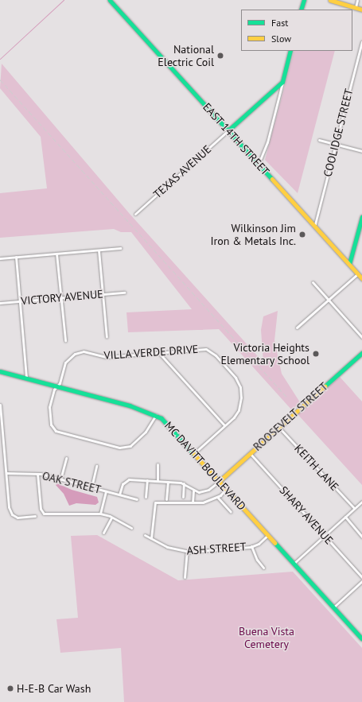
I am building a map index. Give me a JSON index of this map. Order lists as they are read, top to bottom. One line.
{"streets":{"street":["COOLIDGE STREET","EAST 14TH STREET","TEXAS AVENUE","VICTORY AVENUE","VILLA VERDE DRIVE","ROOSEVELT STREET","MC DAVITT BOULEVARD","KEITH LANE","OAK STREET","SHARY AVENUE","ASH STREET"]},"crossings":[["COOLIDGE STREET","EAST 14TH STREET"],["EAST 14TH STREET","TEXAS AVENUE"],["VILLA VERDE DRIVE","MC DAVITT BOULEVARD"],["ROOSEVELT STREET","MC DAVITT BOULEVARD"],["ROOSEVELT STREET","KEITH LANE"],["ROOSEVELT STREET","SHARY AVENUE"],["MC DAVITT BOULEVARD","ASH STREET"]],"parks":["Buena Vista Cemetery"],"places":["National Electric Coil","Wilkinson Jim Iron & Metals Inc.","Victoria Heights Elementary School","H-E-B Car Wash"],"legend":["Fast","Slow"]}
